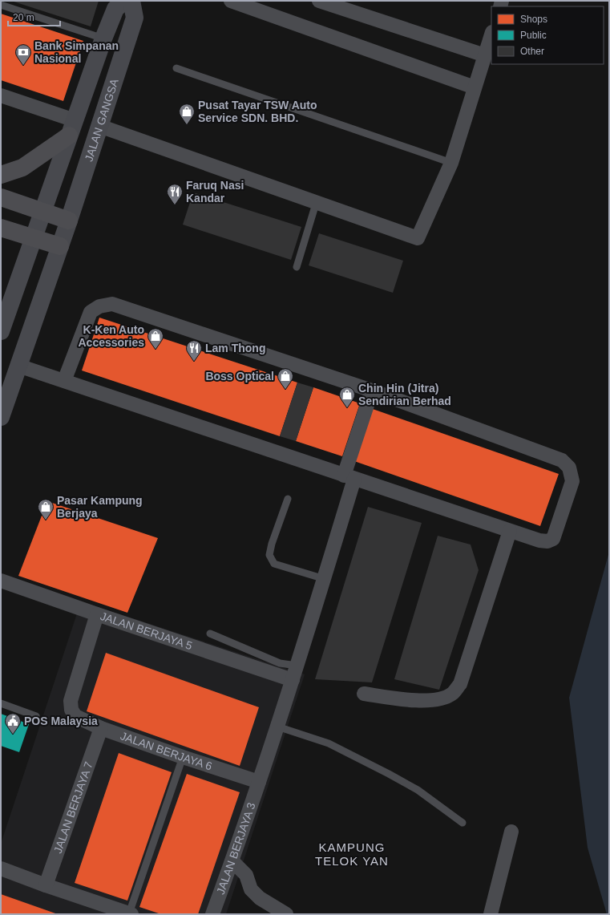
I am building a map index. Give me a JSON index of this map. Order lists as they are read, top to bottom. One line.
{"streets":{"main road":["JALAN GANGSA"],"street":["JALAN BERJAYA 5","JALAN BERJAYA 6","JALAN BERJAYA 7","JALAN BERJAYA 3"]},"crossings":[["JALAN BERJAYA 5","JALAN BERJAYA 6"],["JALAN BERJAYA 5","JALAN BERJAYA 3"],["JALAN BERJAYA 6","JALAN BERJAYA 7"],["JALAN BERJAYA 6","JALAN BERJAYA 3"]],"districts":["KAMPUNG TELOK YAN"],"places":{"bank":["Bank Simpanan Nasional"],"shop":["Pusat Tayar TSW Auto Service SDN. BHD.","K-Ken Auto Accessories","Boss Optical","Chin Hin (Jitra) Sendirian Berhad","Pasar Kampung Berjaya"],"restaurant":["Faruq Nasi Kandar","Lam Thong"],"public building":["POS Malaysia"]},"legend":["Shops","Public","Other"],"scale_bar":"20 m"}
